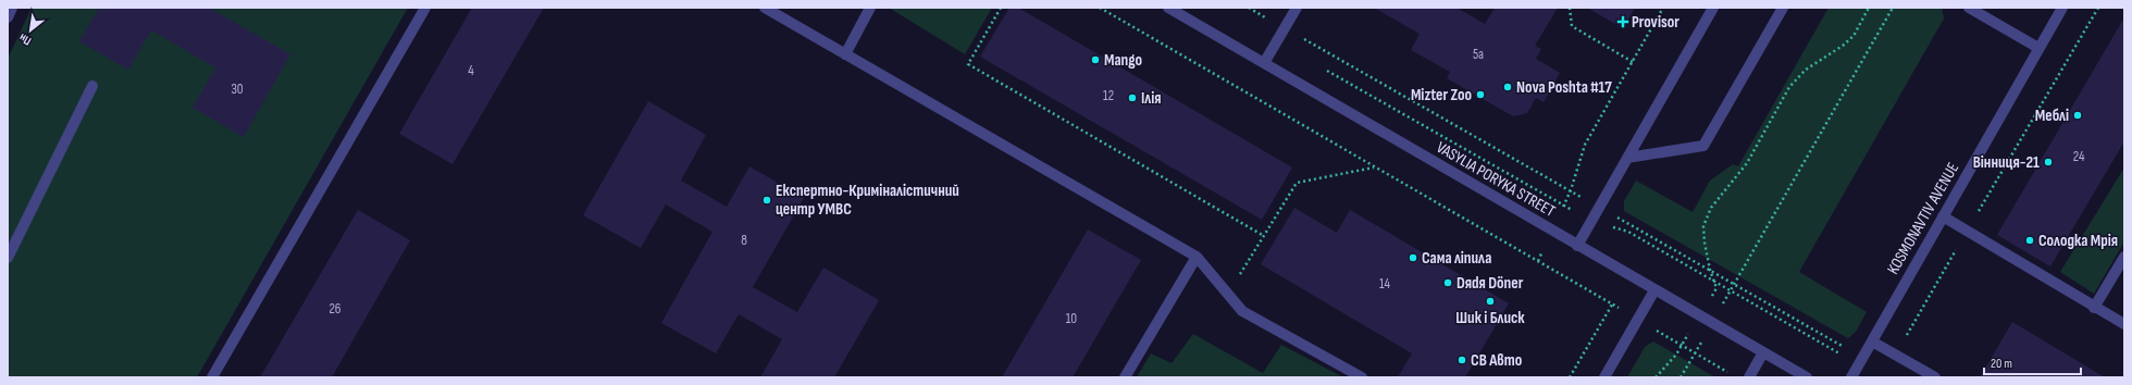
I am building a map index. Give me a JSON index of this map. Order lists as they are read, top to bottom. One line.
{"streets":{"street":["VASYLIA PORYKA STREET","KOSMONAVTIV AVENUE"]},"places":{"health":["Provisor"],"other":["Mango","Nova Poshta #17","Mizter Zoo","Ілія","Меблі","Вінниця-21","Експертно-Криміналістичний центр УМВС","Солодка Мрія","Сама ліпила","Dяdя Döner","Шик і Блиск","СВ Авто"]},"house_numbers":["5а","4","30","12","24","8","14","26","10"],"scale_bar":"20 m","north":"bottom left"}
